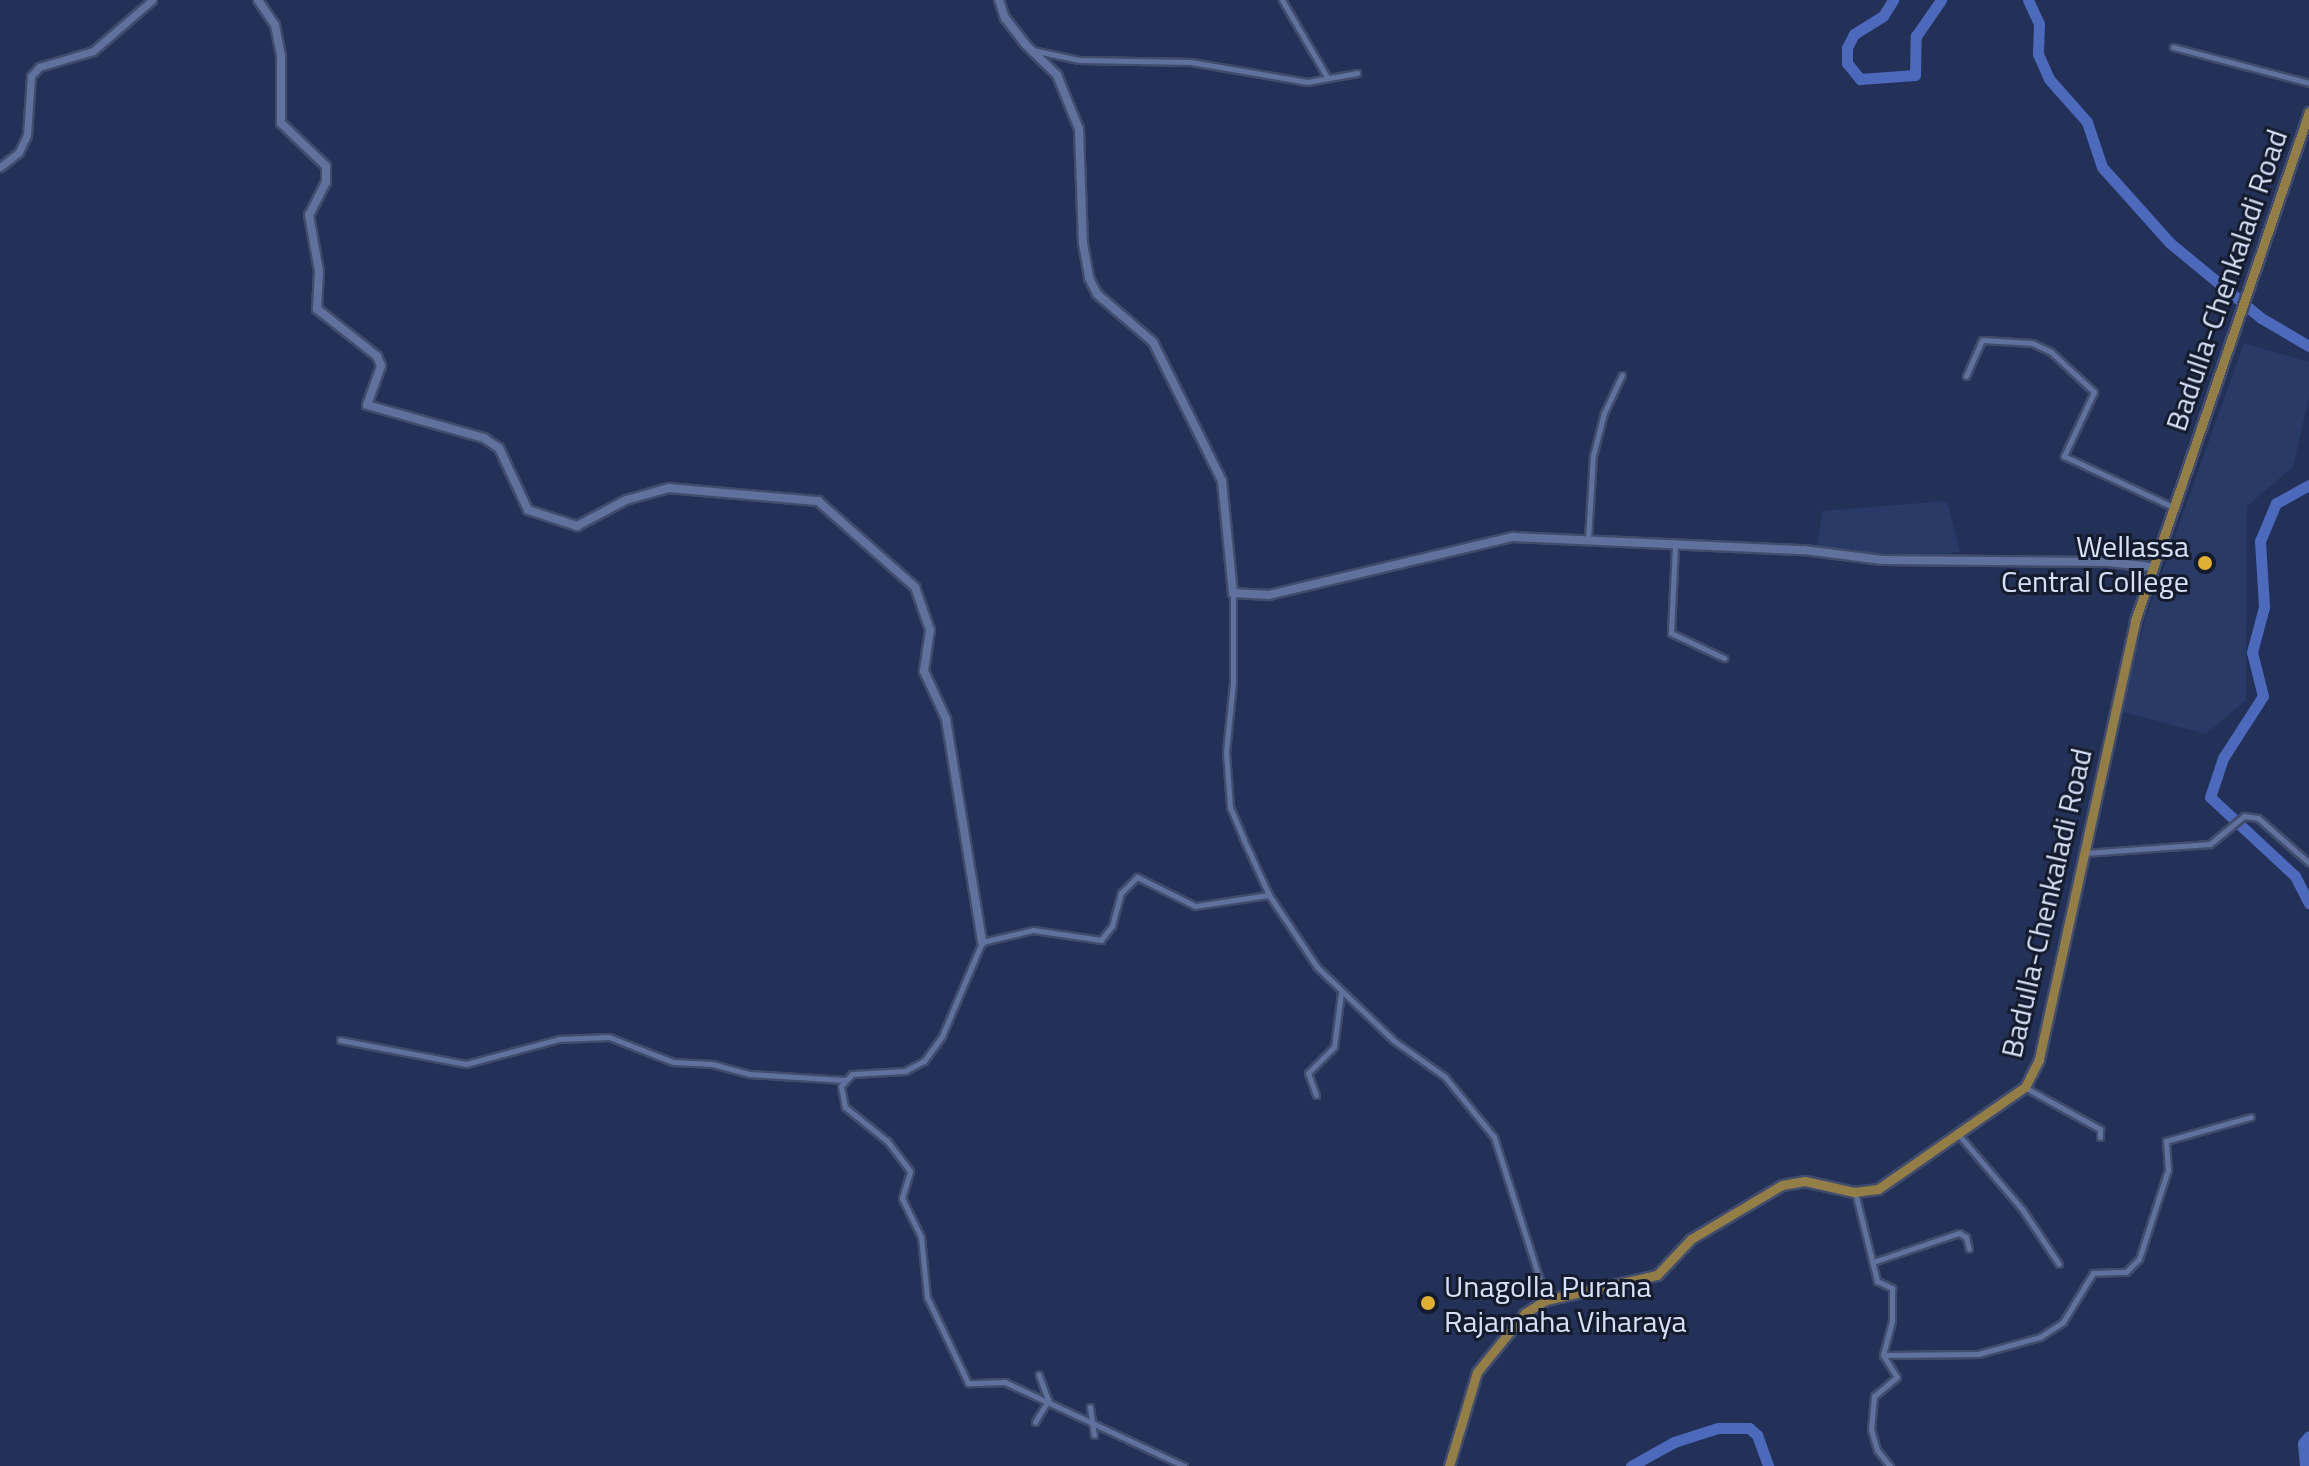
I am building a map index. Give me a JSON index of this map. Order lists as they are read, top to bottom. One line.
{"streets":{"highway":["Badulla-Chenkaladi Road"]},"places":["Wellassa Central College","Unagolla Purana Rajamaha Viharaya"]}
